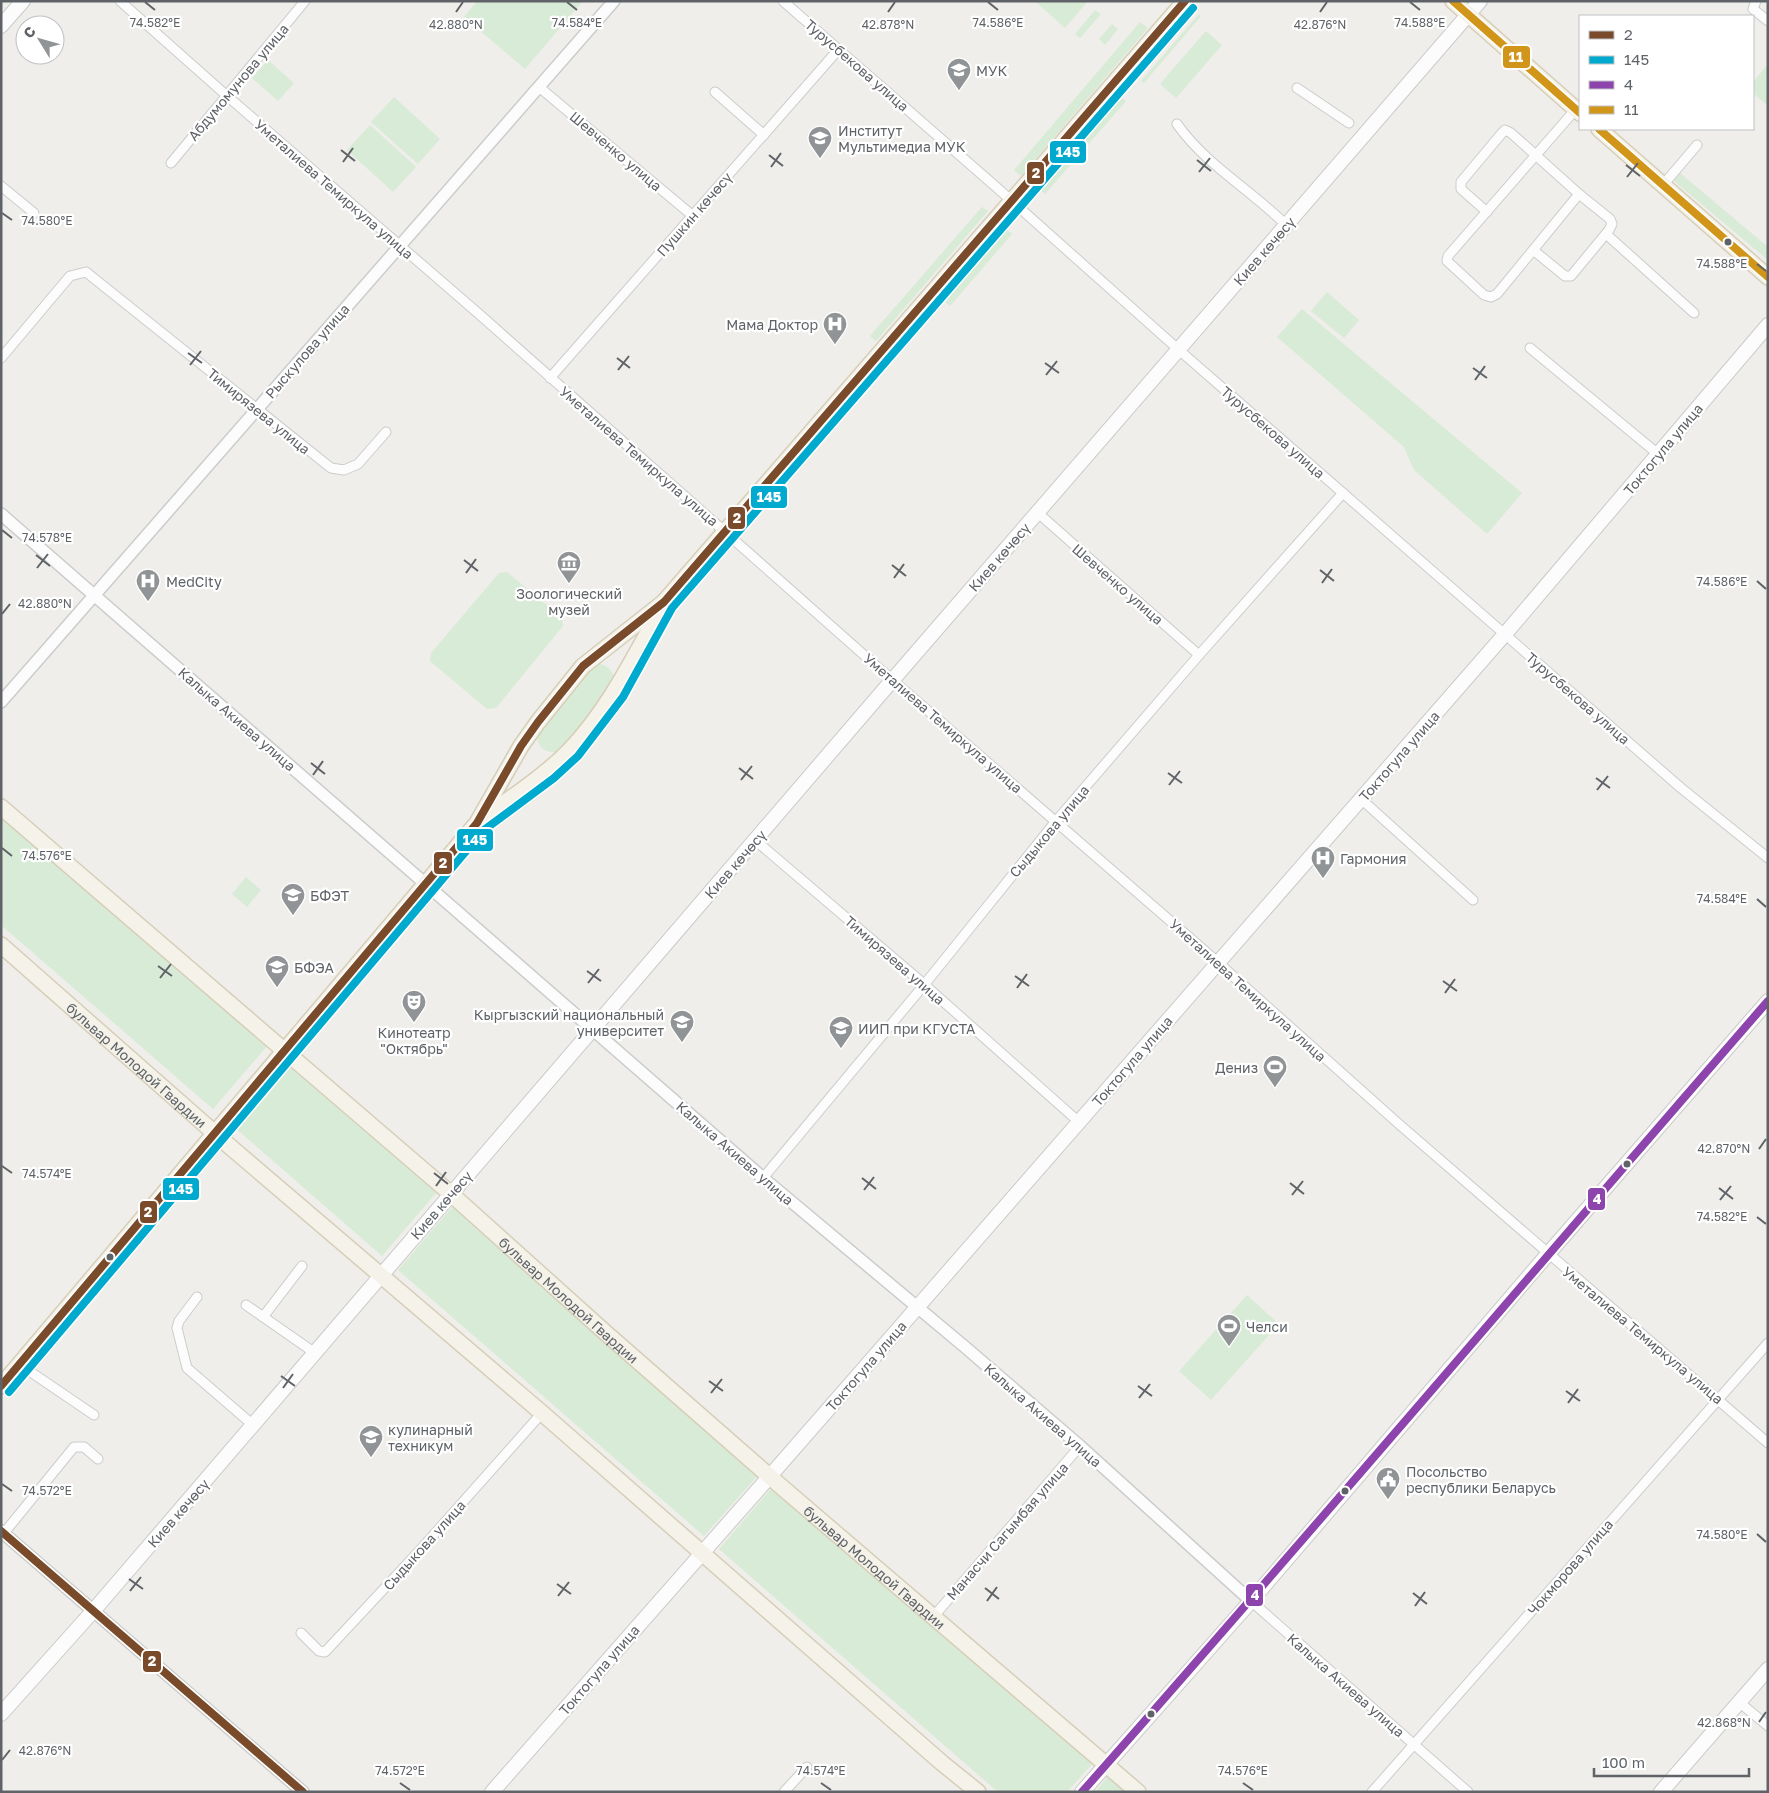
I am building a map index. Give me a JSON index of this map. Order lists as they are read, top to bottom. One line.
{"streets":{"main road":["Киев көчөсү","Токтогула улица","бульвар Молодой Гвардии"],"street":["Турусбекова улица","Абдумомунова улица","Шевченко улица","Уметалиева Темиркула улица","Пушкин көчөсү","Рыскулова улица","Тимирязева улица","Калыка Акиева улица","Сыдыкова улица","Манасчи Сагымбая улица","Чокморова улица"]},"crossings":[["Турусбекова улица","Пушкин көчөсү"],["Турусбекова улица","Киев көчөсү"],["Турусбекова улица","Токтогула улица"],["Турусбекова улица","Сыдыкова улица"],["Абдумомунова улица","Уметалиева Темиркула улица"],["Шевченко улица","Пушкин көчөсү"],["Шевченко улица","Киев көчөсү"],["Шевченко улица","Рыскулова улица"],["Шевченко улица","Сыдыкова улица"],["Уметалиева Темиркула улица","Пушкин көчөсү"],["Уметалиева Темиркула улица","Киев көчөсү"],["Уметалиева Темиркула улица","Рыскулова улица"],["Уметалиева Темиркула улица","Токтогула улица"],["Уметалиева Темиркула улица","Сыдыкова улица"],["Уметалиева Темиркула улица","Чокморова улица"],["Киев көчөсү","Тимирязева улица"],["Киев көчөсү","Калыка Акиева улица"],["Киев көчөсү","бульвар Молодой Гвардии"],["Рыскулова улица","Тимирязева улица"],["Рыскулова улица","Калыка Акиева улица"],["Тимирязева улица","Токтогула улица"],["Тимирязева улица","Сыдыкова улица"],["Токтогула улица","Калыка Акиева улица"],["Токтогула улица","бульвар Молодой Гвардии"],["Калыка Акиева улица","Сыдыкова улица"],["Калыка Акиева улица","Манасчи Сагымбая улица"],["Калыка Акиева улица","Чокморова улица"],["Сыдыкова улица","бульвар Молодой Гвардии"],["бульвар Молодой Гвардии","Манасчи Сагымбая улица"]],"places":{"school or university":["МУК","Институт Мультимедиа МУК","БФЭТ","БФЭА","Кыргызский национальный университет","ИИП при КГУСТА","кулинарный техникум"],"hospital":["Мама Доктор","MedCity","Гармония"],"museum":["Зоологический музей"],"theatre":["Кинотеатр \"Октябрь\""],"sports":["Дениз","Челси"],"public building":["Посольство республики Беларусь"]},"lines":["transit line 2","transit line 11","transit line 145","transit line 4"],"legend":["2","145","4","11"],"scale_bar":"100 m","north":"top left","coordinates":["74.582°E","74.584°E","74.586°E","74.588°E","42.880°N","42.878°N","42.876°N","74.580°E","74.578°E","74.576°E","42.870°N","74.574°E","74.572°E","42.868°N"]}
